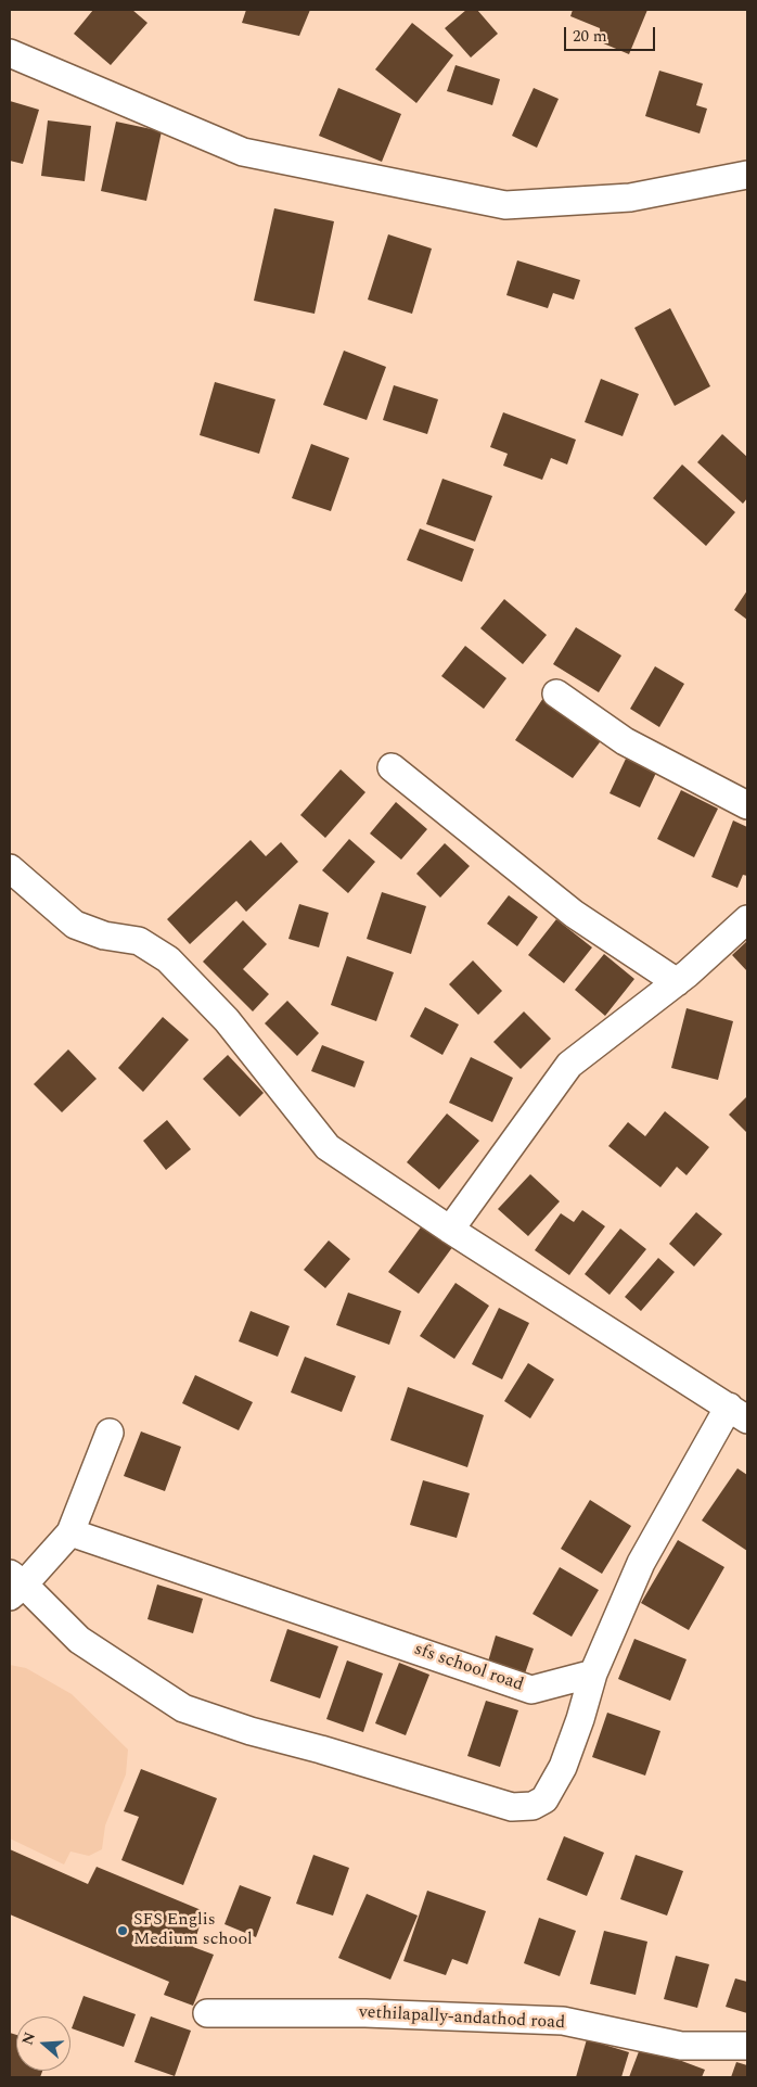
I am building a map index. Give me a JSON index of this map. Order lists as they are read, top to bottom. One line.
{"streets":{"street":["sfs school road","vethilapally-andathod road"]},"places":["SFS Englis Medium school"],"scale_bar":"20 m","north":"left"}
